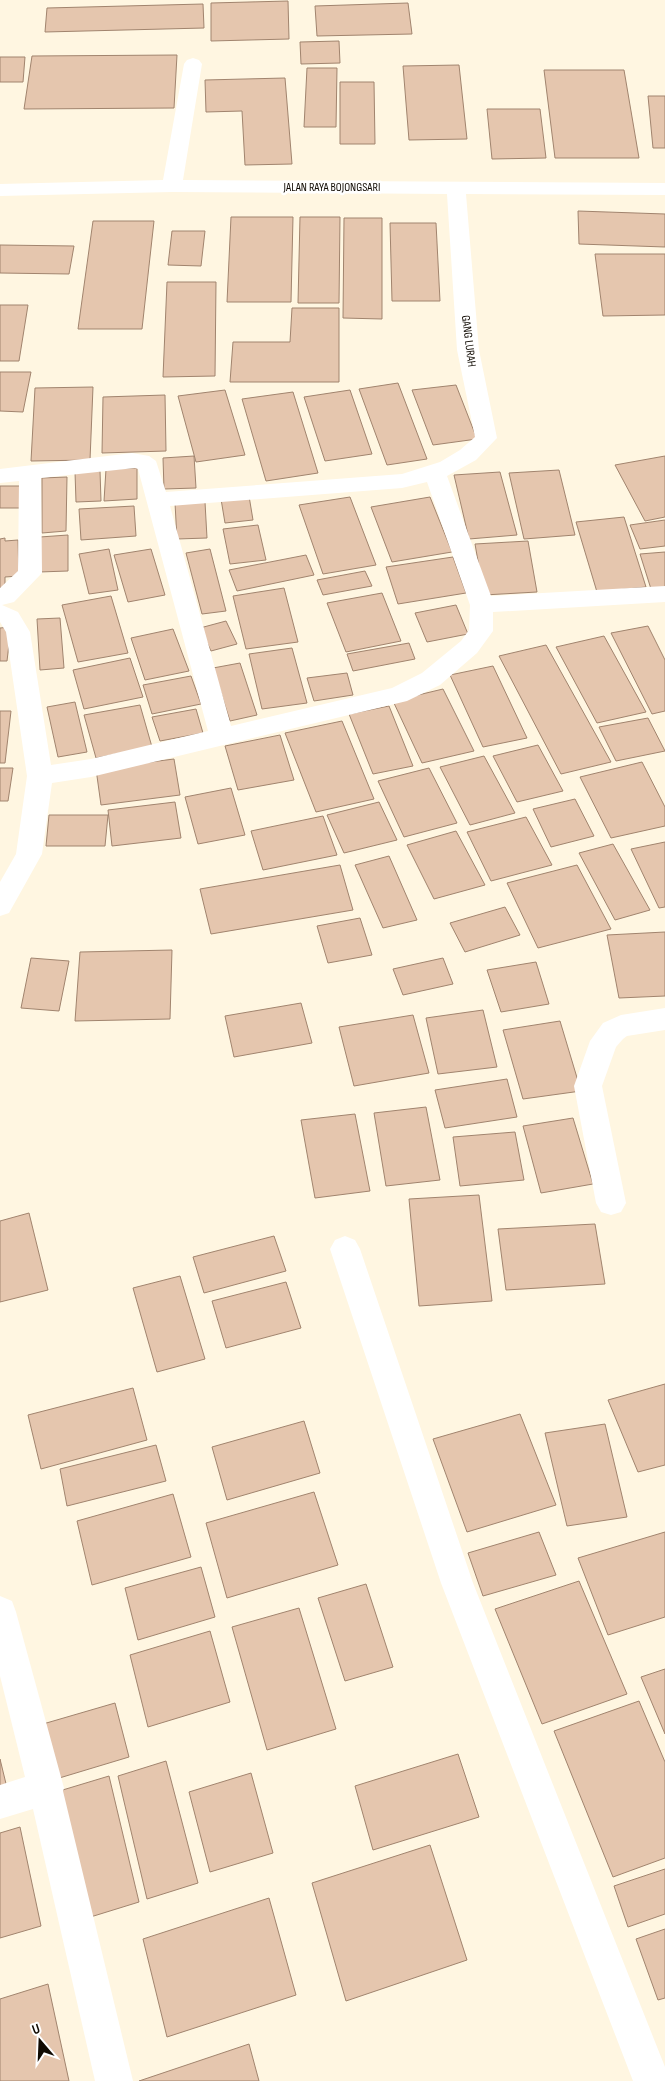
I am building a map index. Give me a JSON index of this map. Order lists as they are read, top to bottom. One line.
{"streets":{"street":["JALAN RAYA BOJONGSARI","GANG LURAH"]},"crossings":[["JALAN RAYA BOJONGSARI","GANG LURAH"]],"north":"top"}
